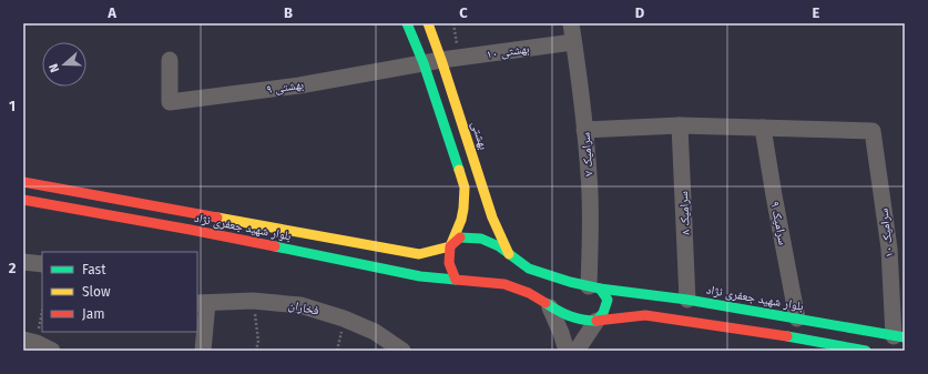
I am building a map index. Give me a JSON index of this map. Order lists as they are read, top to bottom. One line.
{"streets":{"main road":["بهشتی","بلوار شهید جعفری نژاد"],"street":["بهشتی ۱۰","بهشتی ۹","سرامیک ۷","سرامیک ۸","سرامیک ۹","سرامیک ۱۰","فخاران"]},"crossings":[["بهشتی ۱۰","بهشتی ۹"],["بهشتی ۱۰","بهشتی"],["بهشتی ۱۰","سرامیک ۷"],["بهشتی ۹","بهشتی"],["بهشتی","بلوار شهید جعفری نژاد"],["سرامیک ۷","بلوار شهید جعفری نژاد"],["سرامیک ۸","بلوار شهید جعفری نژاد"],["سرامیک ۹","بلوار شهید جعفری نژاد"],["سرامیک ۹","سرامیک ۱۰"],["بلوار شهید جعفری نژاد","سرامیک ۱۰"]],"legend":["Fast","Slow","Jam"],"north":"left","grid":{"columns":["A","B","C","D","E"],"rows":["1","2"]}}
